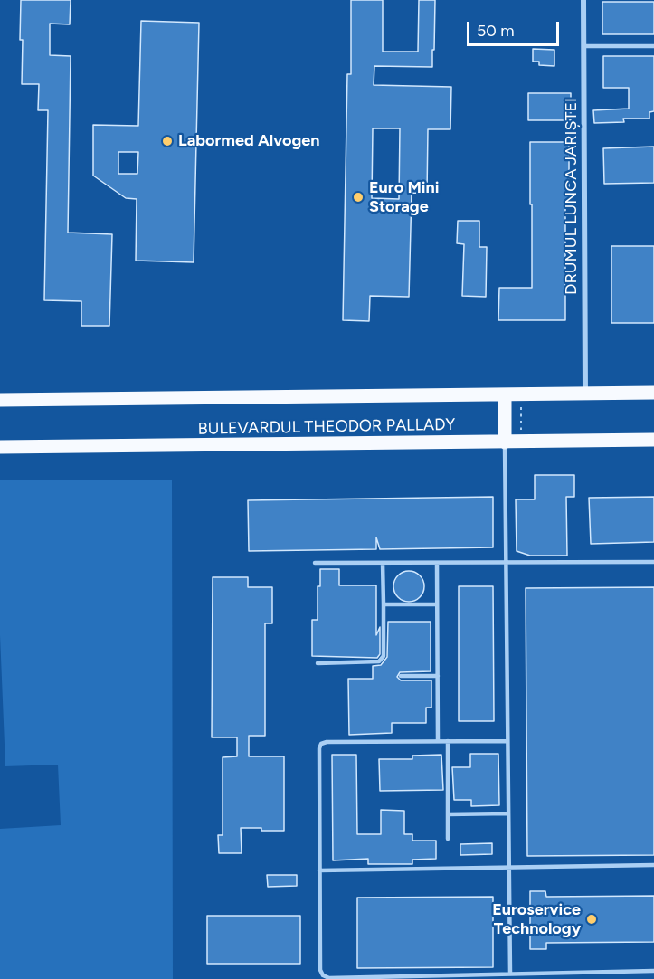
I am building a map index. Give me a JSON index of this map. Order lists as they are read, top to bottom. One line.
{"streets":{"main road":["BULEVARDUL THEODOR PALLADY"],"street":["DRUMUL LUNCA JARIȘTEI"]},"crossings":[["DRUMUL LUNCA JARIȘTEI","BULEVARDUL THEODOR PALLADY"]],"places":["Labormed Alvogen","Euro Mini Storage","Euroservice Technology"],"scale_bar":"50 m"}
